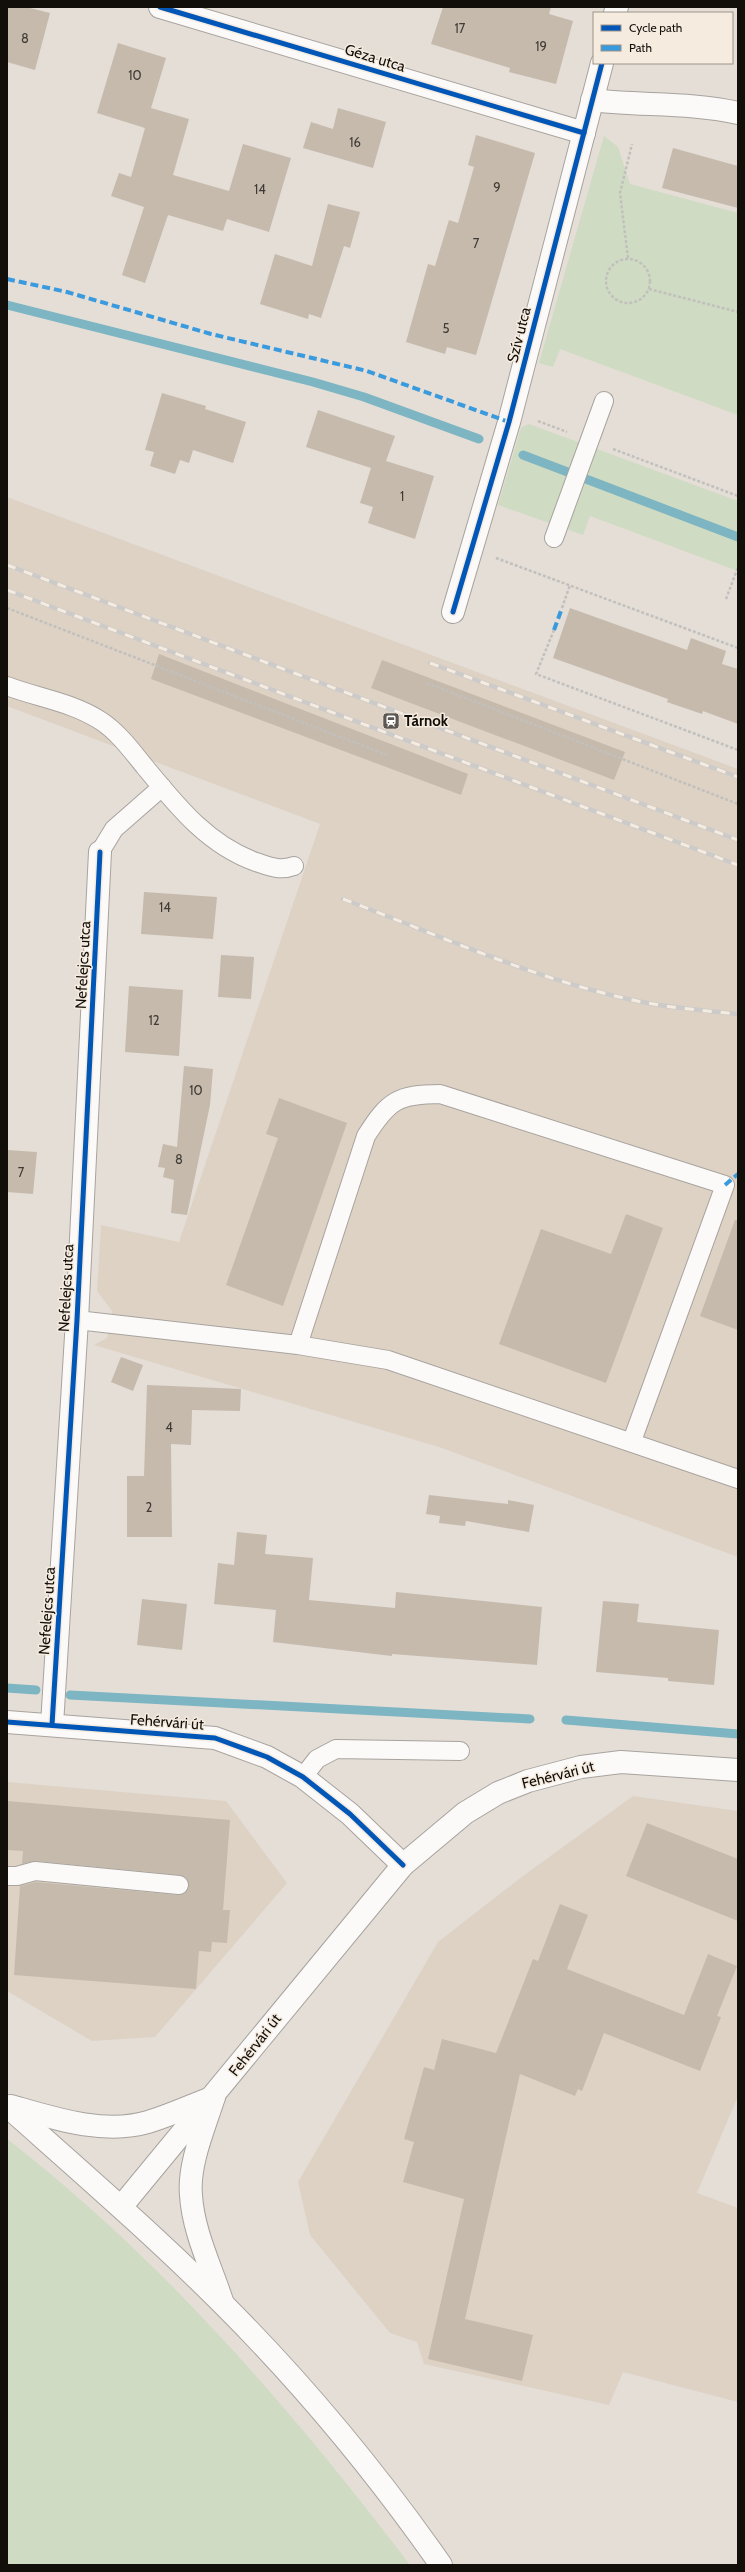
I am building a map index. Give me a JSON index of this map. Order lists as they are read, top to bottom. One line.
{"streets":{"street":["Géza utca","Szív utca","Nefelejcs utca","Fehérvári út"]},"crossings":[["Géza utca","Szív utca"],["Nefelejcs utca","Fehérvári út"]],"places":{"station":["Tárnok"]},"house_numbers":["17","8","19","10","16","9","14","7","5","1","14","12","10","8","7","4","2"],"legend":["Cycle path","Path"]}
